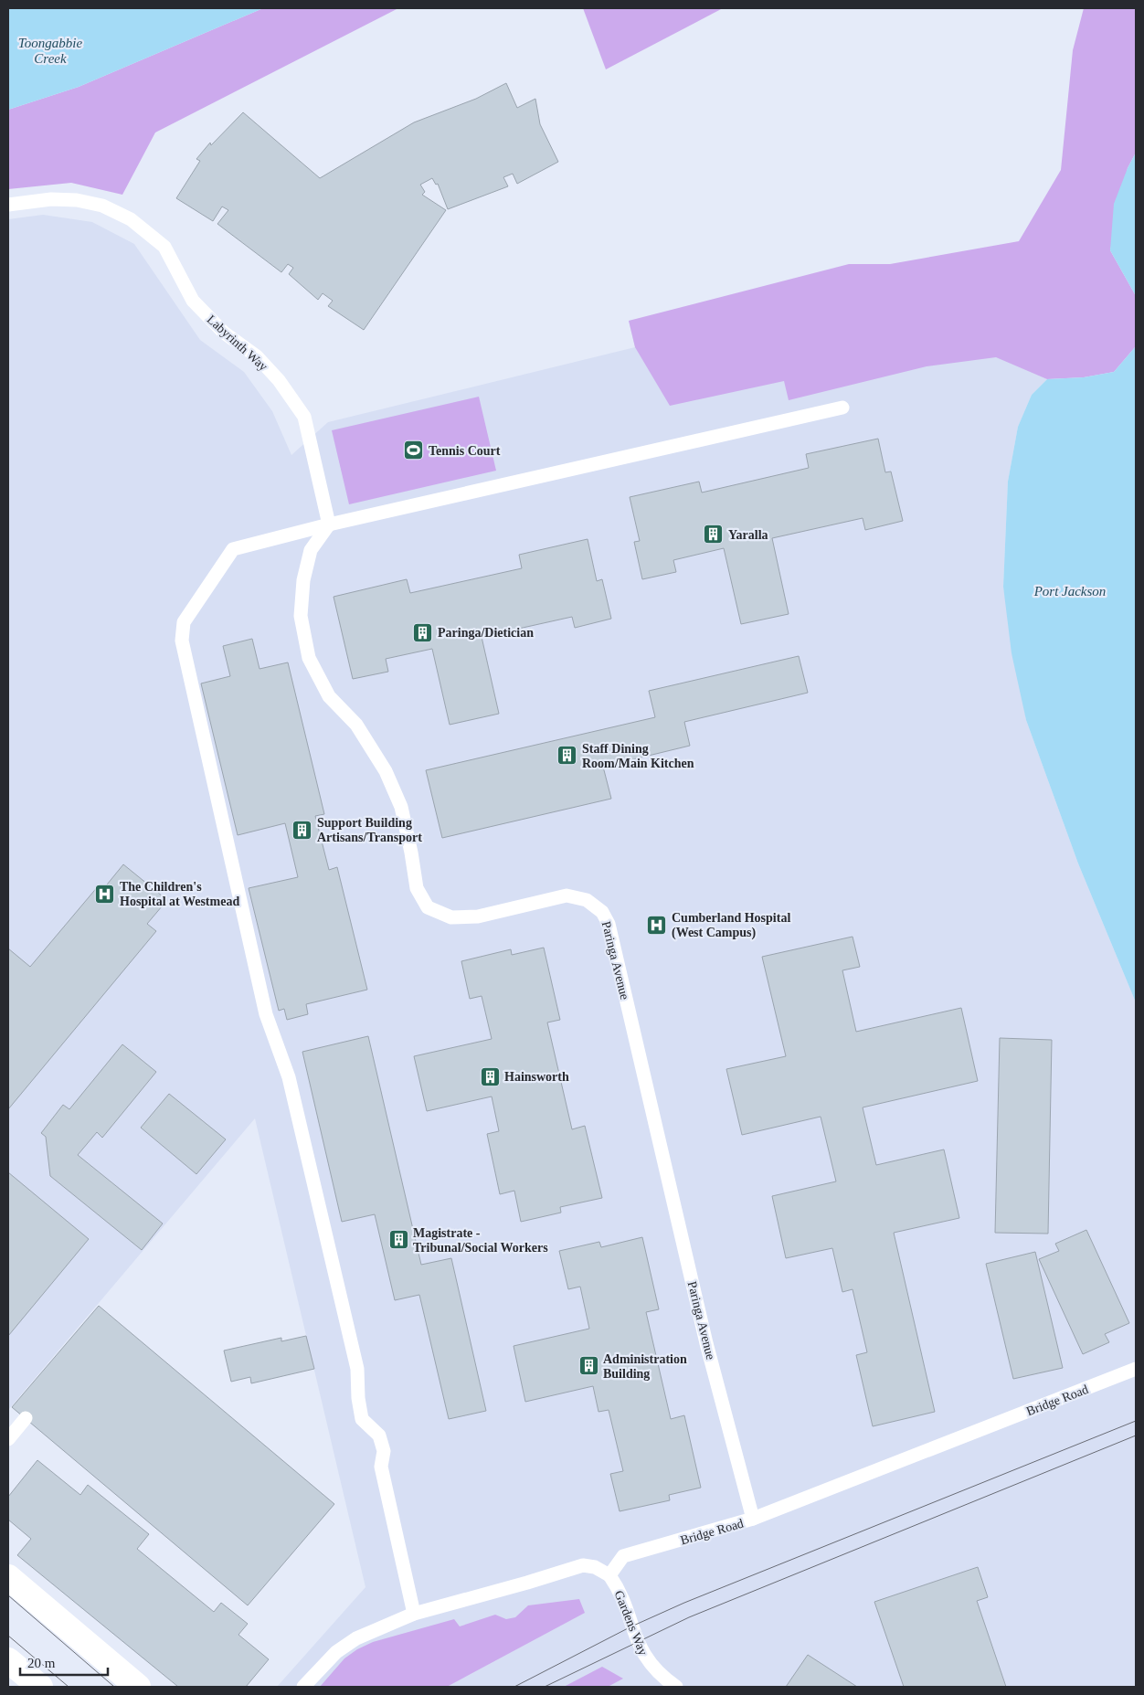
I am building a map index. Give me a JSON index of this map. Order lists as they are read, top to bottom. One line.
{"streets":{"lane":["Labyrinth Way","Paringa Avenue","Bridge Road","Gardens Way"]},"crossings":[["Labyrinth Way","Paringa Avenue"],["Paringa Avenue","Bridge Road"],["Bridge Road","Gardens Way"]],"water":["Toongabbie Creek","Port Jackson"],"places":{"sports":["Tennis Court"],"building":["Yaralla","Paringa/Dietician","Staff Dining Room/Main Kitchen","Support Building Artisans/Transport","Hainsworth","Magistrate - Tribunal/Social Workers","Administration Building"],"hospital":["The Children's Hospital at Westmead","Cumberland Hospital (West Campus)"]},"scale_bar":"20 m"}
